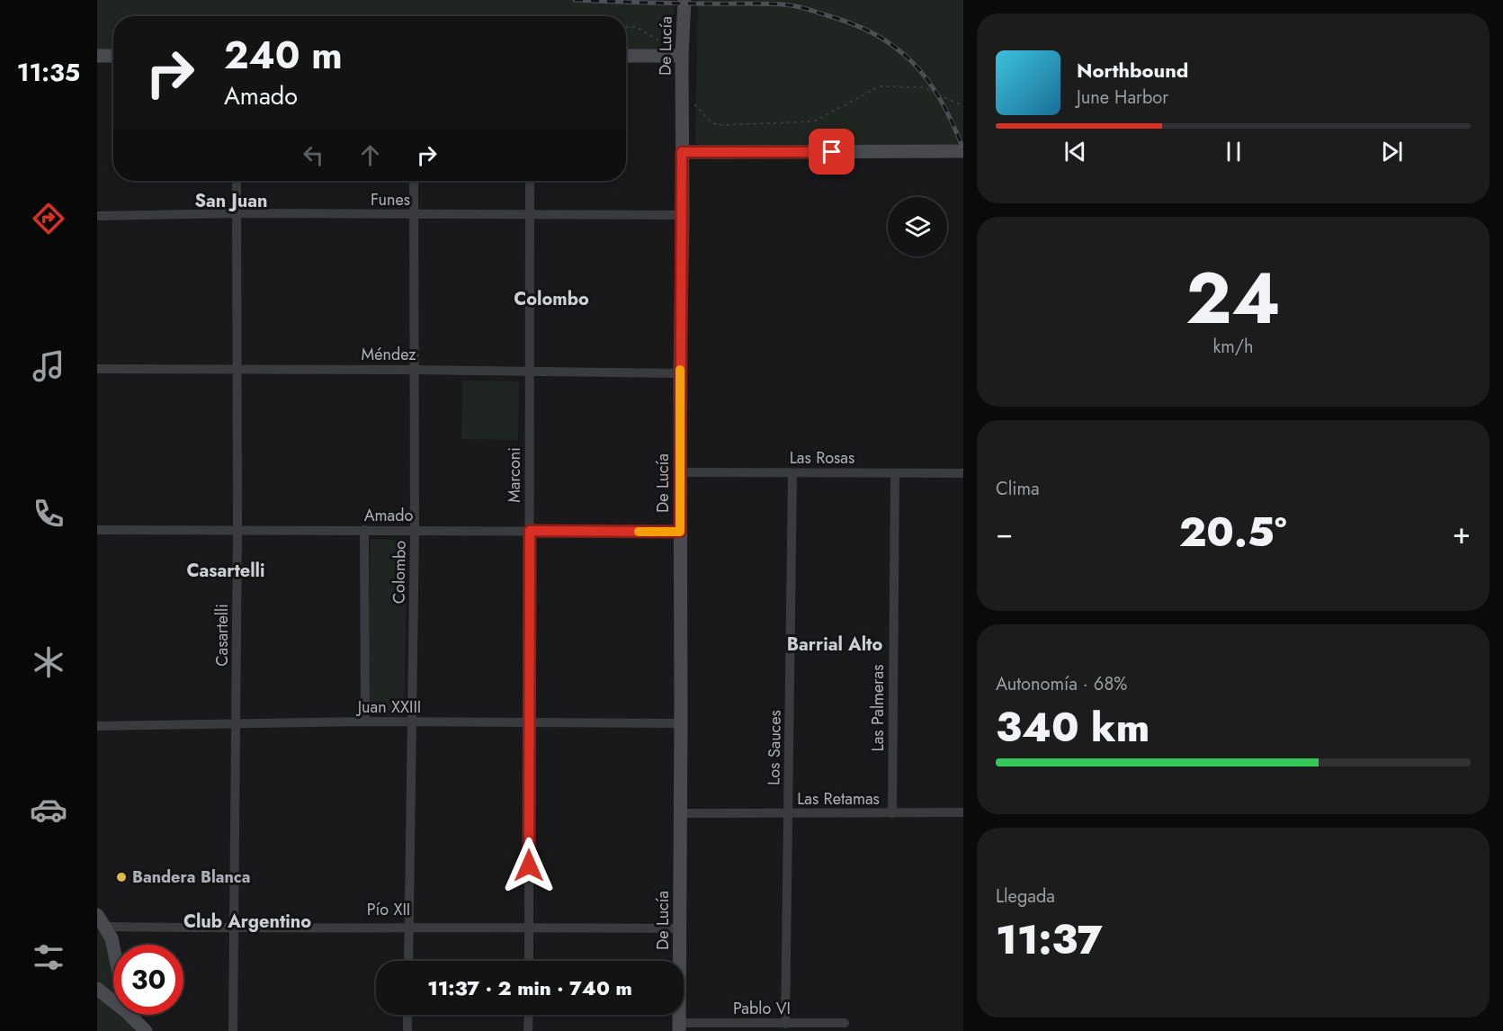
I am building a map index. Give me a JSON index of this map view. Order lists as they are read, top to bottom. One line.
{"streets":{"street":["De Lucía","Funes","Méndez","Las Rosas","Marconi","Amado","Colombo","Casartelli","Juan XXIII","Las Palmeras","Los Sauces","Las Retamas","Pío XII","Pablo VI"]},"crossings":[["De Lucía","Funes"],["De Lucía","Méndez"],["De Lucía","Las Rosas"],["De Lucía","Amado"],["De Lucía","Juan XXIII"],["De Lucía","Las Retamas"],["De Lucía","Pío XII"],["De Lucía","Pablo VI"],["Funes","Marconi"],["Funes","Colombo"],["Funes","Casartelli"],["Méndez","Marconi"],["Méndez","Colombo"],["Méndez","Casartelli"],["Las Rosas","Las Palmeras"],["Las Rosas","Los Sauces"],["Marconi","Amado"],["Marconi","Juan XXIII"],["Marconi","Pío XII"],["Amado","Colombo"],["Amado","Casartelli"],["Colombo","Juan XXIII"],["Colombo","Pío XII"],["Casartelli","Juan XXIII"],["Casartelli","Pío XII"],["Las Palmeras","Las Retamas"],["Los Sauces","Las Retamas"],["Los Sauces","Pablo VI"]],"districts":["San Juan","Colombo","Casartelli","Barrial Alto","Club Argentino"],"places":["Bandera Blanca"],"page":{"tabs":"11:35","turn":["240 m","Amado"],"song":["Northbound","June Harbor"],"tile":[["24","km/h"],"Clima",["Autonomía · 68%","340 km"],["Llegada","11:37"]],"heat":["−","20.5°","+"],"limit":"30","trip":"11:37 · 2 min · 740 m"}}
